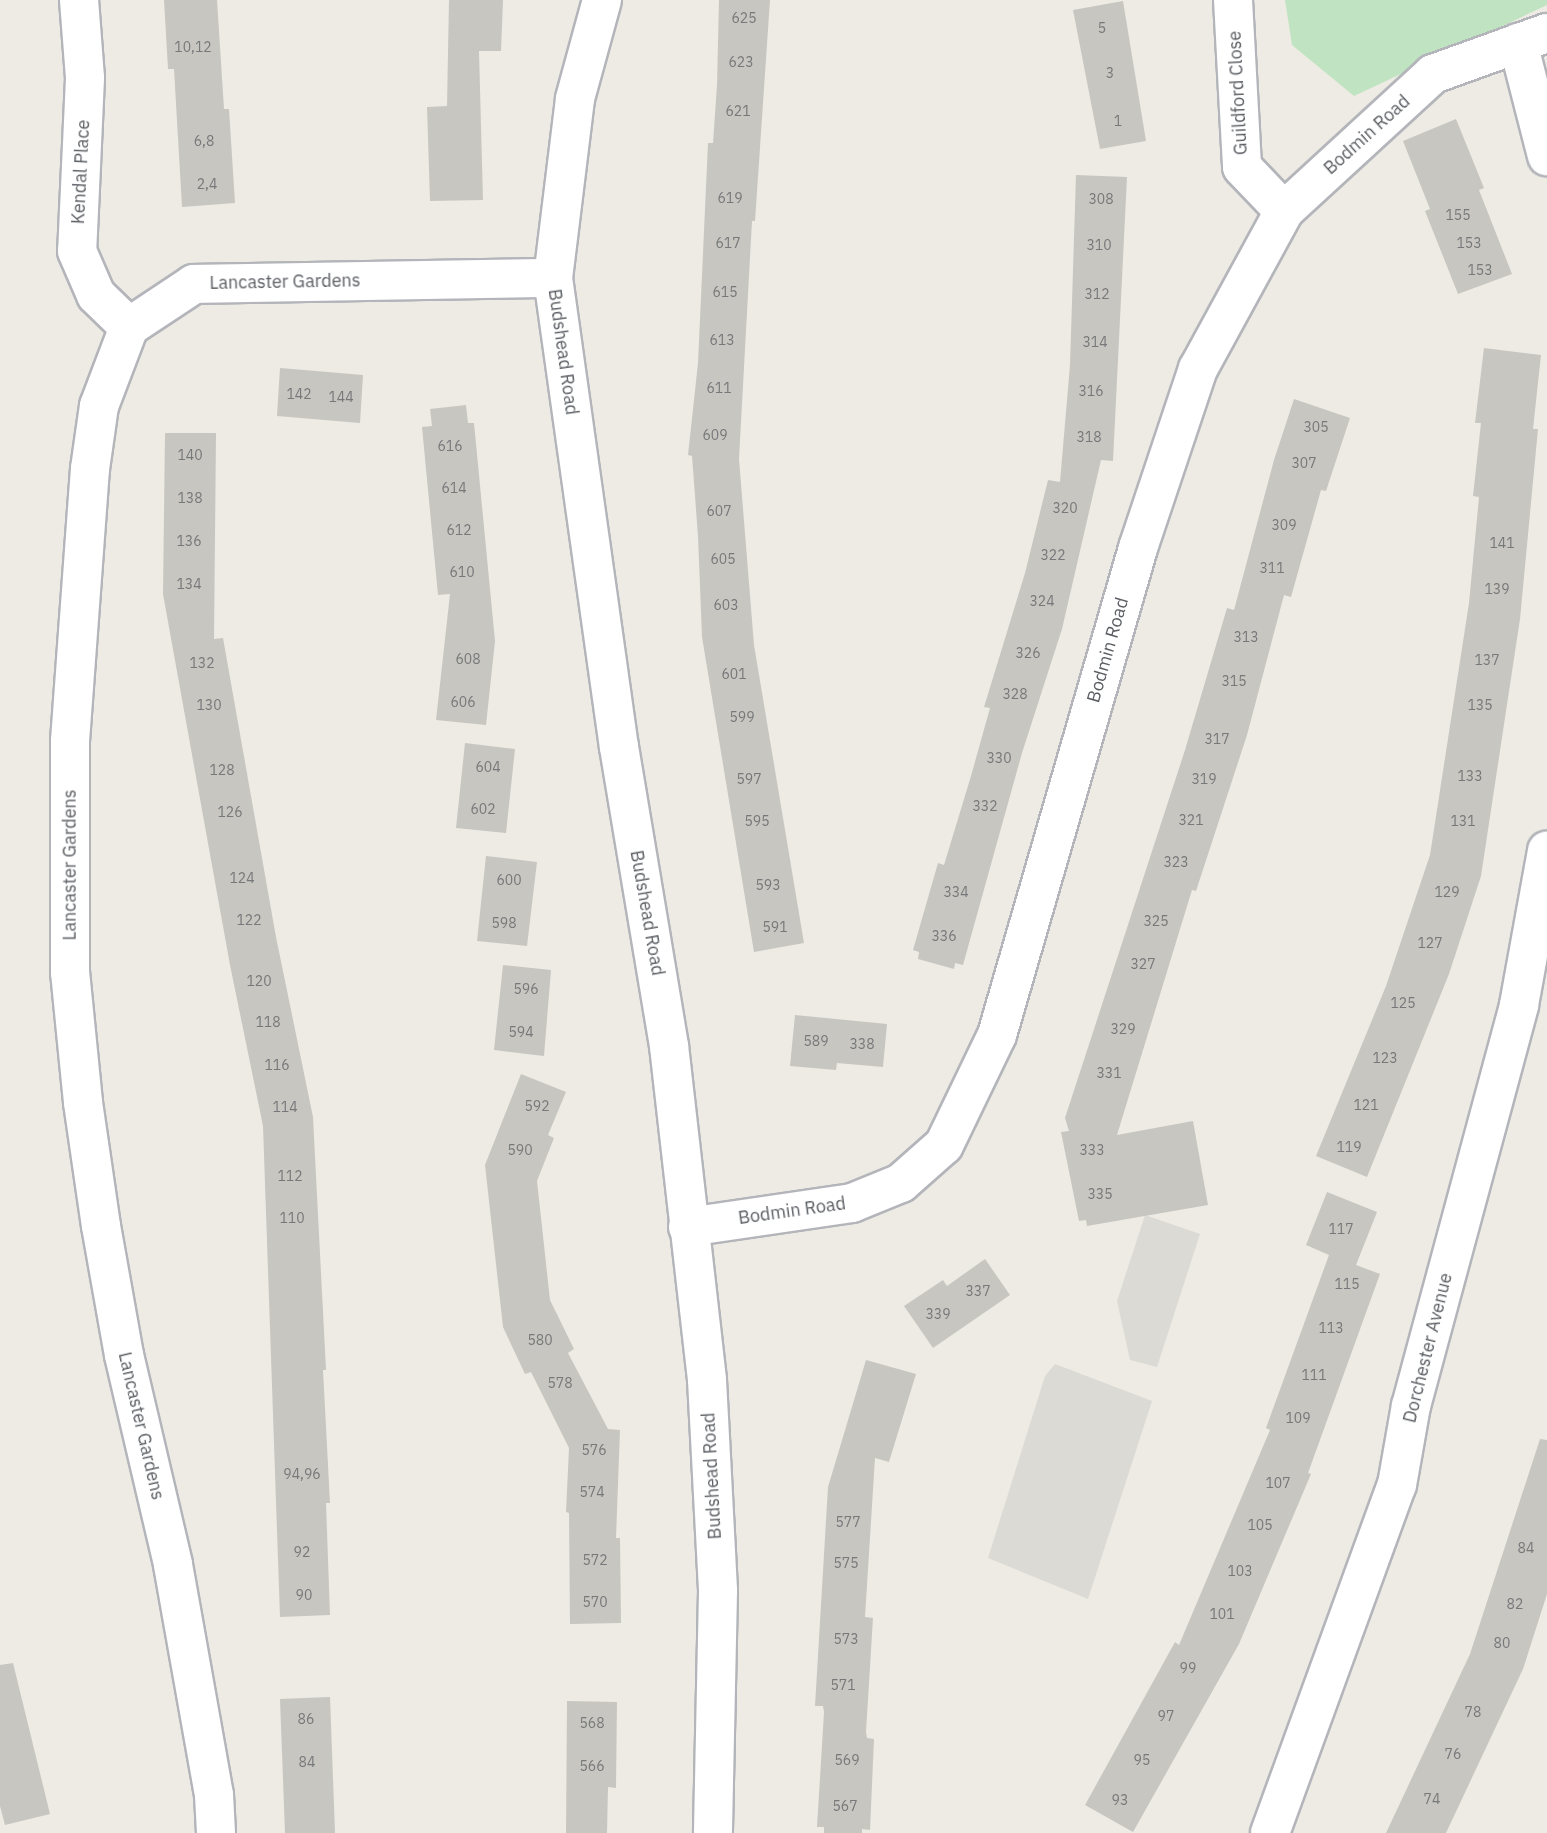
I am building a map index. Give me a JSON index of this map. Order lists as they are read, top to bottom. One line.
{"streets":{"street":["Guildford Close","Bodmin Road","Kendal Place","Lancaster Gardens","Budshead Road","Dorchester Avenue"]},"crossings":[["Guildford Close","Bodmin Road"],["Bodmin Road","Budshead Road"],["Kendal Place","Lancaster Gardens"],["Lancaster Gardens","Budshead Road"]],"house_numbers":["625","5","10,12","623","3","621","1","6,8","2,4","619","308","155","617","153","310","153","615","312","613","314","611","316","142","144","305","609","318","616","140","307","614","138","320","607","309","612","136","141","322","605","311","610","134","139","324","603","313","326","608","137","132","601","315","328","606","130","135","599","317","330","604","128","133","597","319","332","602","126","321","595","131","323","124","600","593","334","129","122","325","598","591","336","127","327","120","596","125","118","329","594","589","338","123","116","331","121","592","114","119","590","333","112","335","110","117","115","337","339","113","580","111","578","109","576","94,96","107","574","577","105","84","92","572","575","103","90","570","82","101","573","80","99","571","78","97","86","568","76","569","95","84","566","74","93","567"]}
